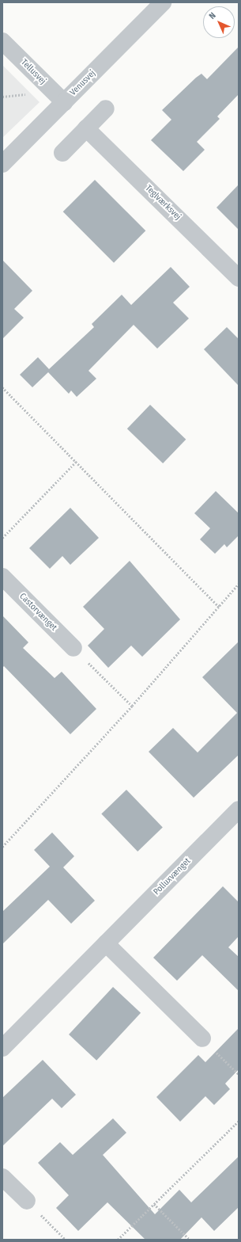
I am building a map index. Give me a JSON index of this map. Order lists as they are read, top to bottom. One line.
{"streets":{"street":["Tellusvej","Venusvej","Teglværksvej","Castorvænget","Polluxvænget"]},"crossings":[["Tellusvej","Venusvej"]],"north":"top left"}
